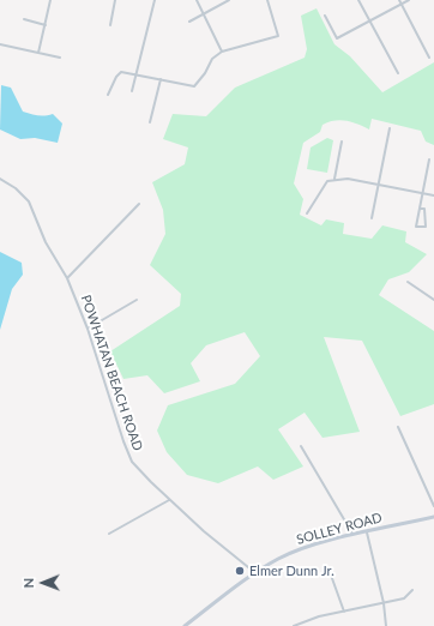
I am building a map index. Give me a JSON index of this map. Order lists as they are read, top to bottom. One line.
{"streets":{"main road":["SOLLEY ROAD"],"street":["POWHATAN BEACH ROAD"]},"crossings":[["POWHATAN BEACH ROAD","SOLLEY ROAD"]],"places":["Elmer Dunn Jr."],"north":"left"}
